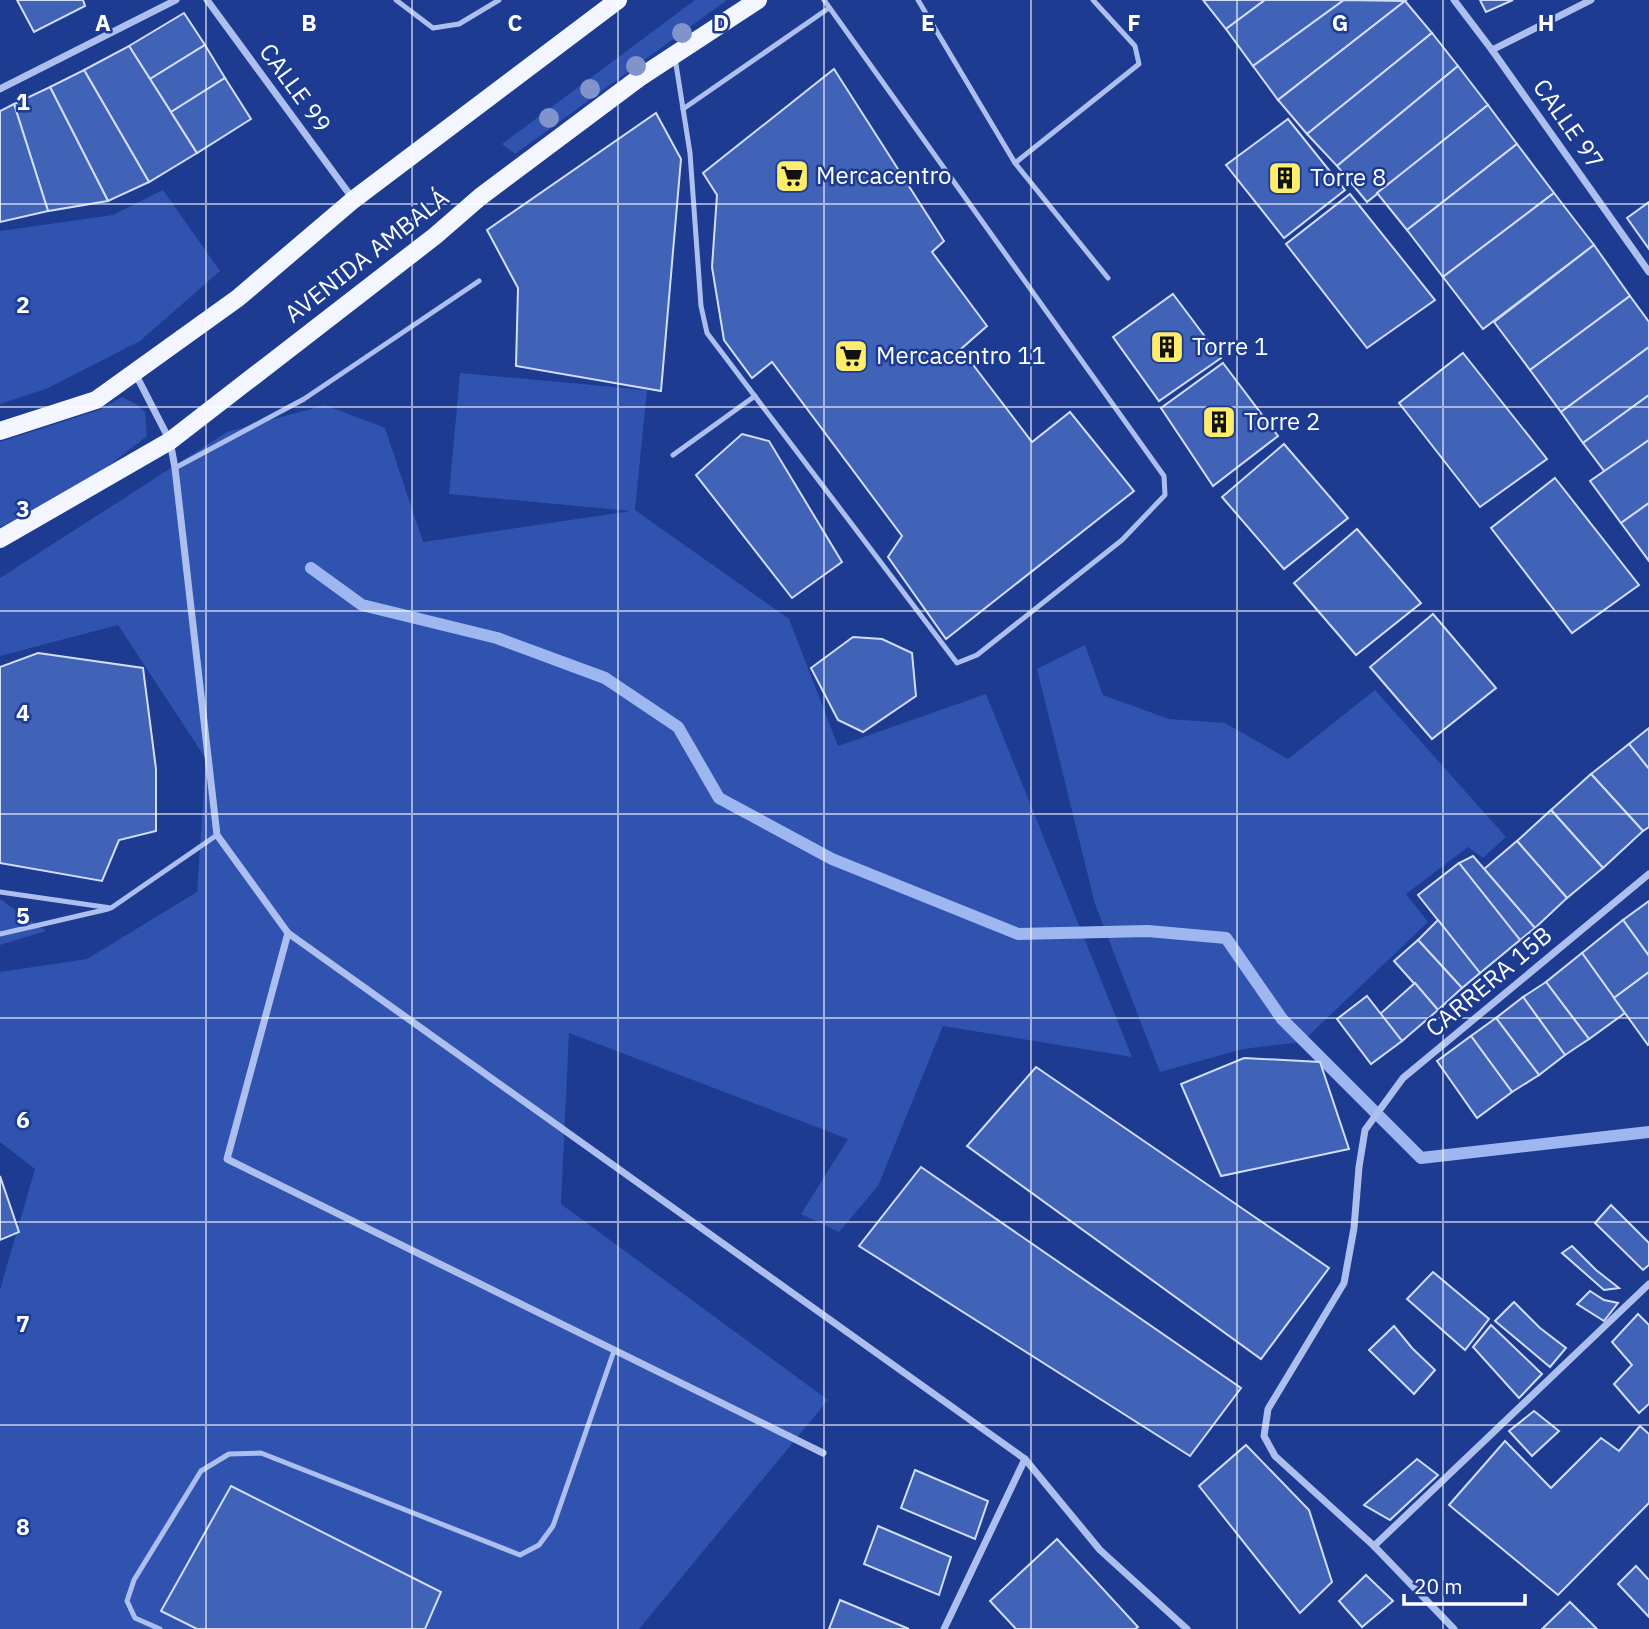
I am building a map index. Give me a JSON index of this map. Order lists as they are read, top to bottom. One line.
{"streets":{"main road":["AVENIDA AMBALÁ"],"street":["CALLE 99","CALLE 97","CARRERA 15B"]},"crossings":[["CALLE 99","AVENIDA AMBALÁ"]],"places":{"supermarket":["Mercacentro","Mercacentro 11"],"building":["Torre 8","Torre 1","Torre 2"]},"scale_bar":"20 m","grid":{"columns":["A","B","C","D","E","F","G","H"],"rows":["1","2","3","4","5","6","7","8"]}}
